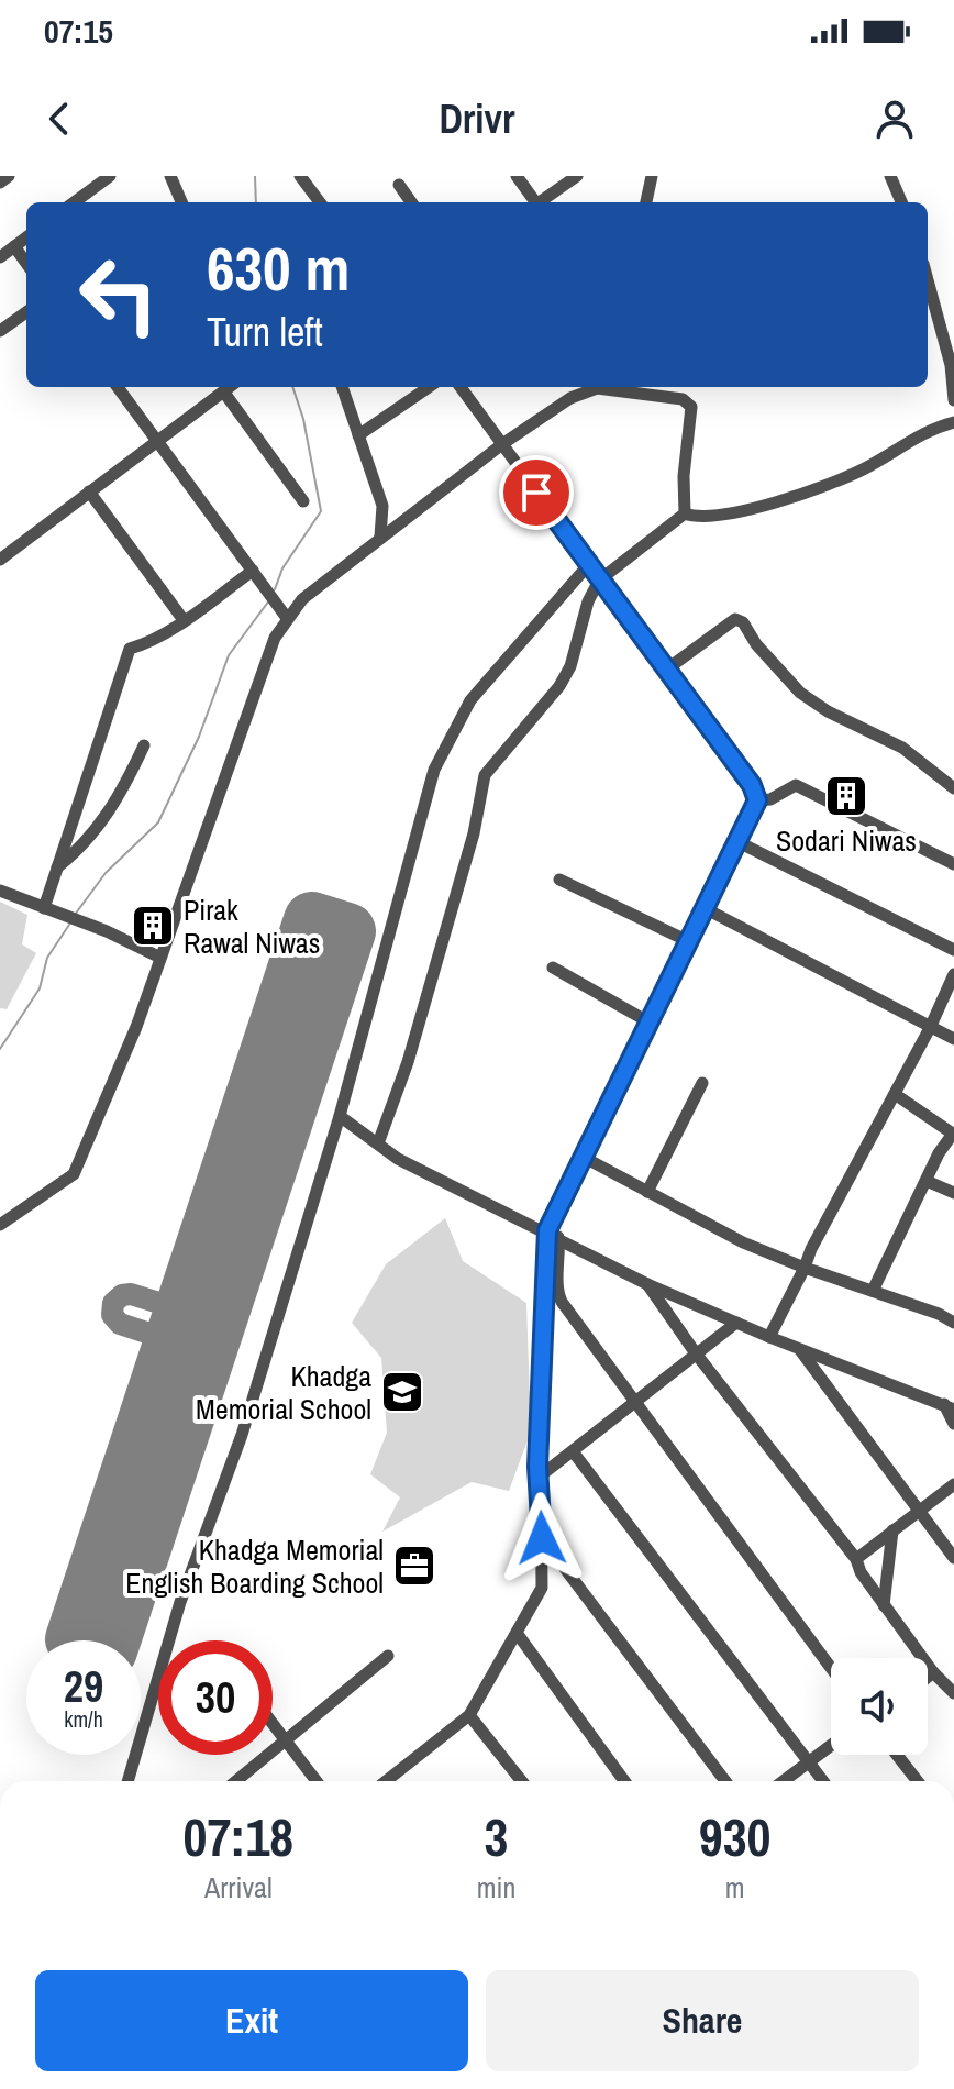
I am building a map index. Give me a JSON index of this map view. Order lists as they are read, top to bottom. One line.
{"places":{"building":["Sodari Niwas","Pirak Rawal Niwas"],"school or university":["Khadga Memorial School"],"office":["Khadga Memorial English Boarding School"]},"page":{"status":"07:15","header":"Drivr","turn":["630 m","Turn left"],"speed":"29 km/h","limit":"30","eta":["07:18","Arrival","3","min","930","m"],"buttons":["Exit","Share"]}}
